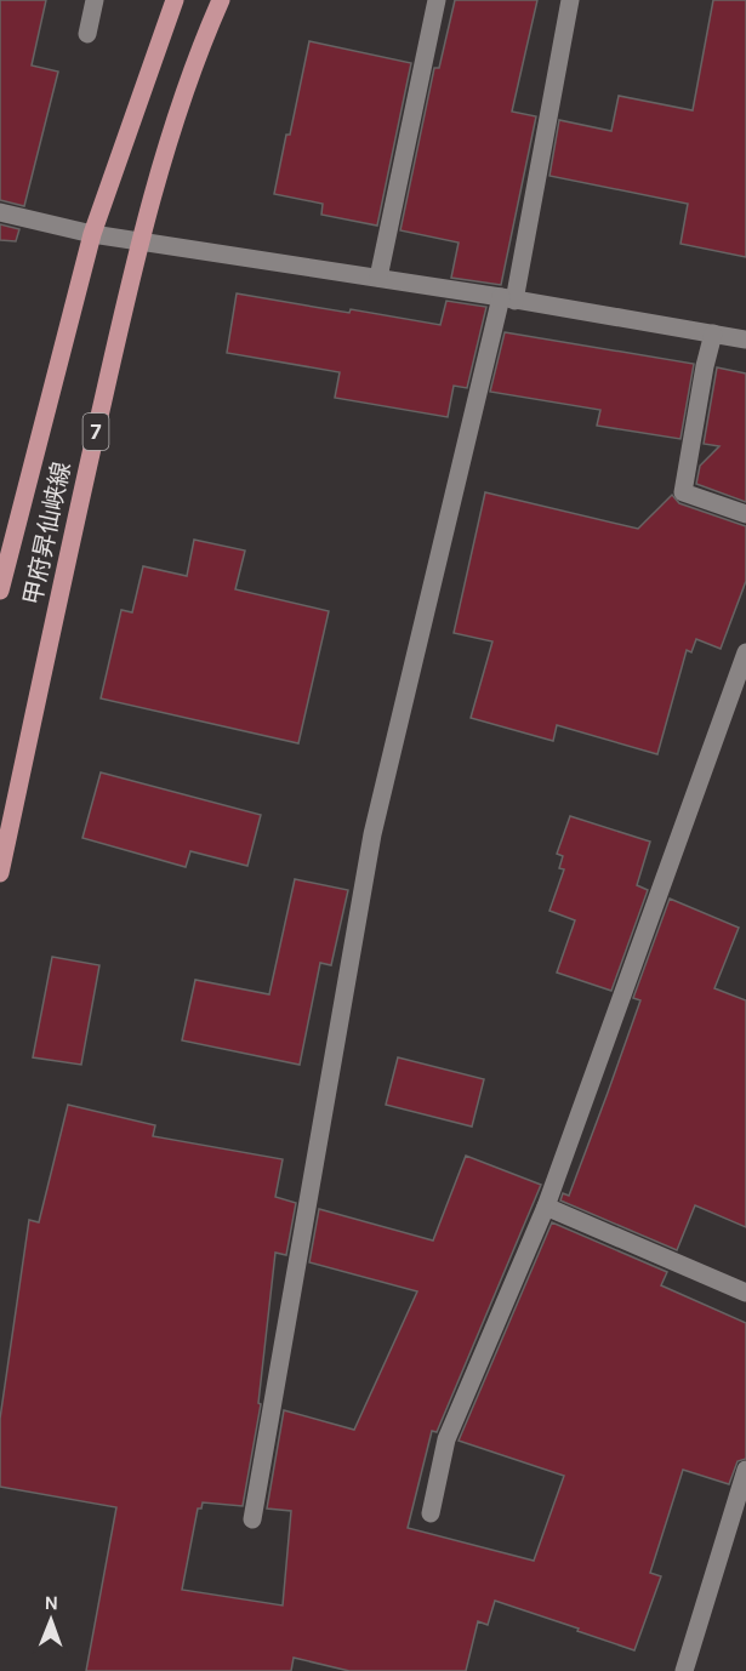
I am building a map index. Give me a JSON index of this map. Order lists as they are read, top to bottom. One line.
{"streets":{"main road":["7","甲府昇仙峡線"]},"north":"top"}
